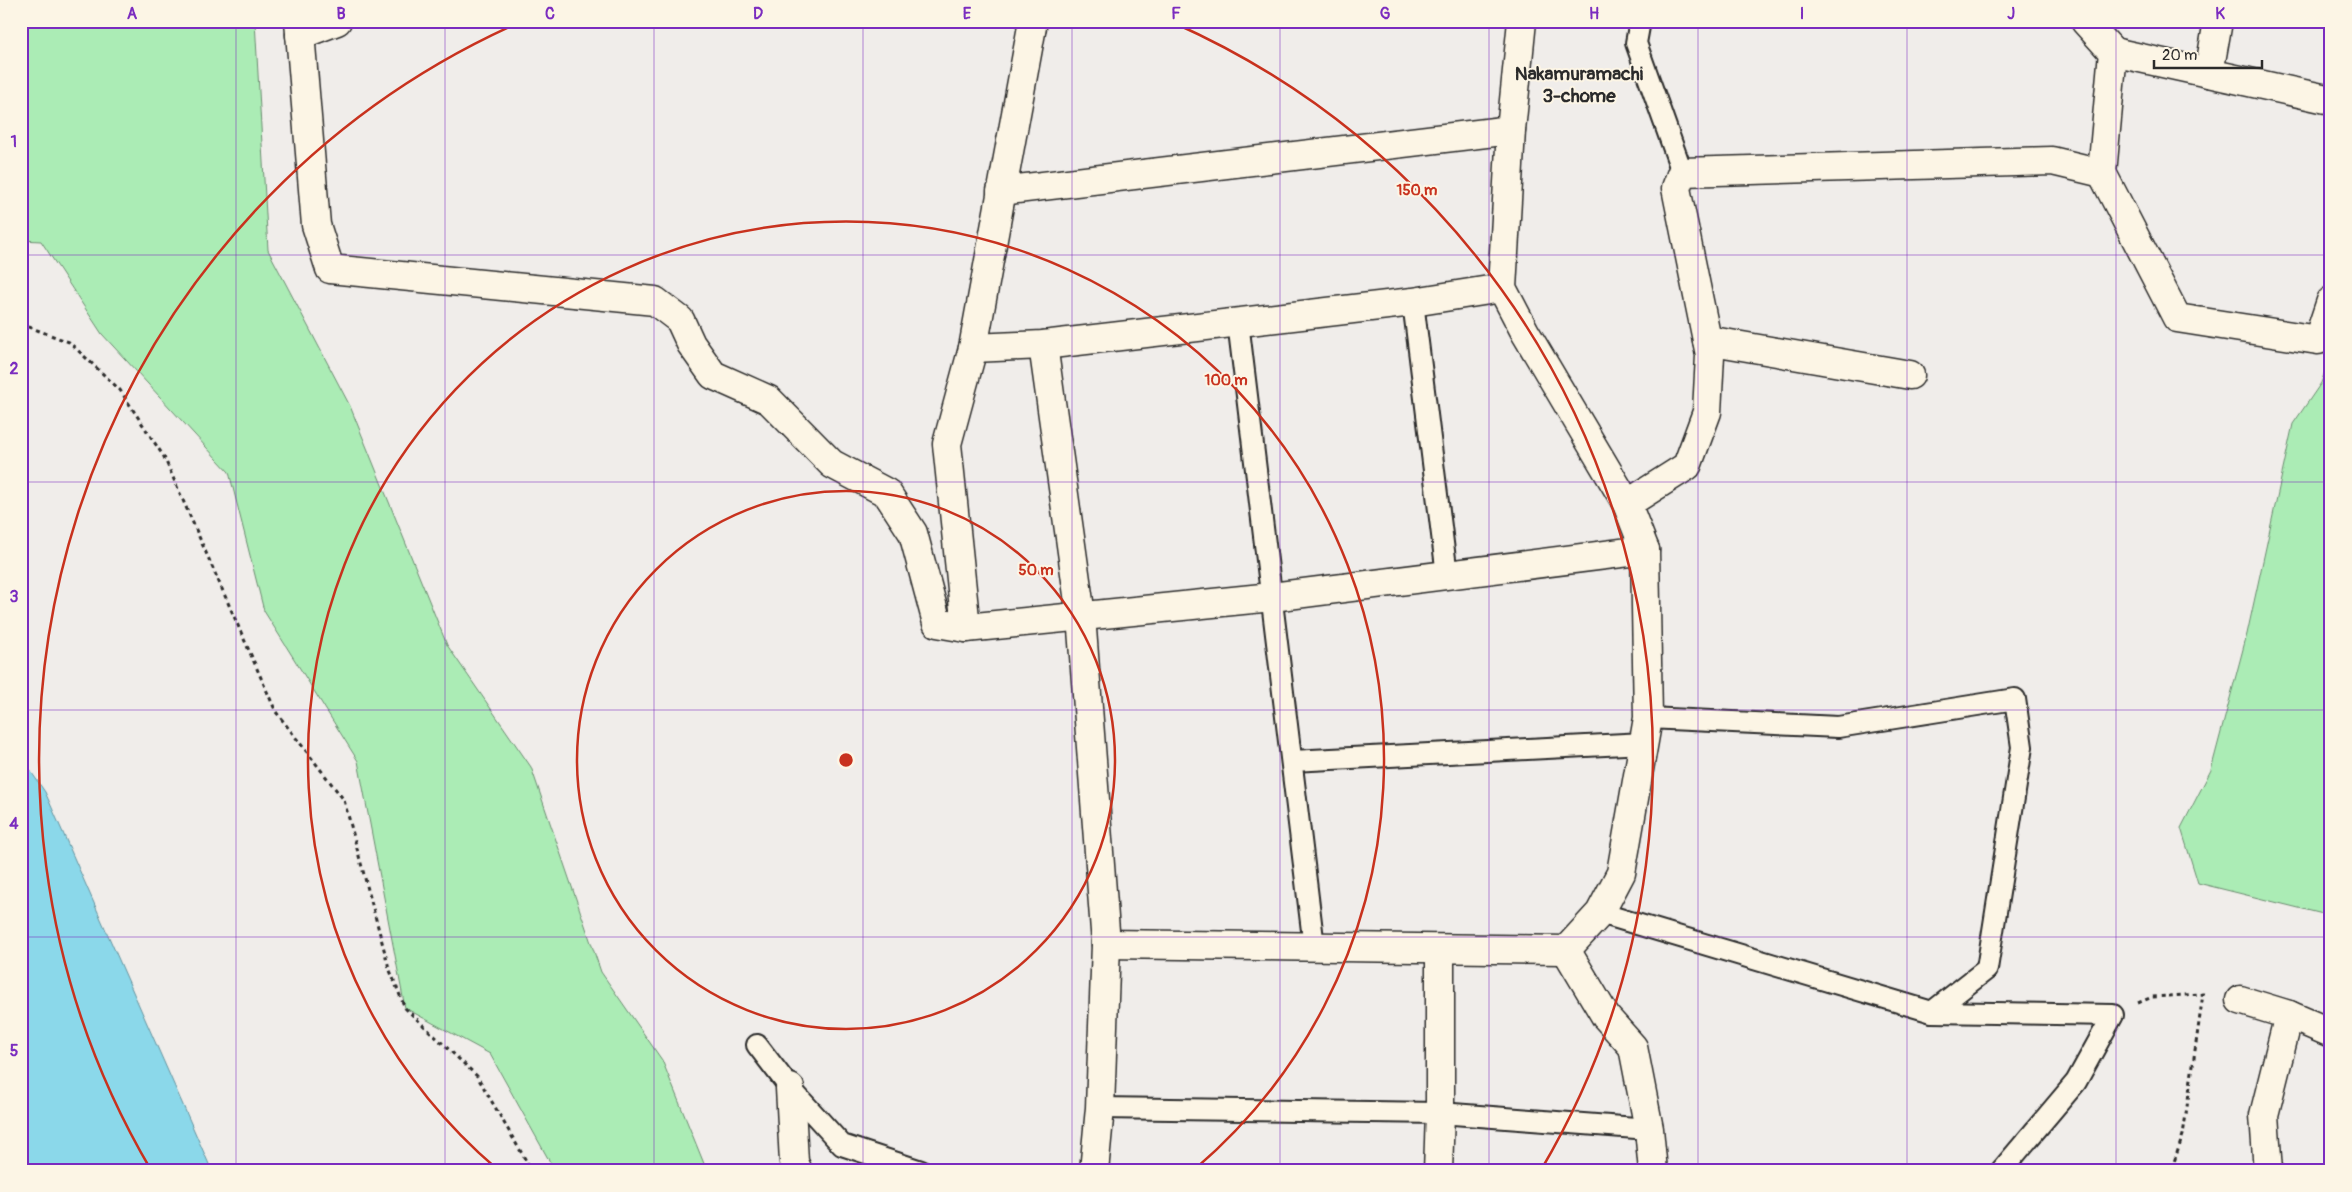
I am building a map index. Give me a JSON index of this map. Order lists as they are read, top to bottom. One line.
{"districts":["Nakamuramachi 3-chome"],"scale_bar":"20 m","grid":{"columns":["A","B","C","D","E","F","G","H","I","J","K"],"rows":["1","2","3","4","5"]},"rings":["150 m","100 m","50 m"]}
